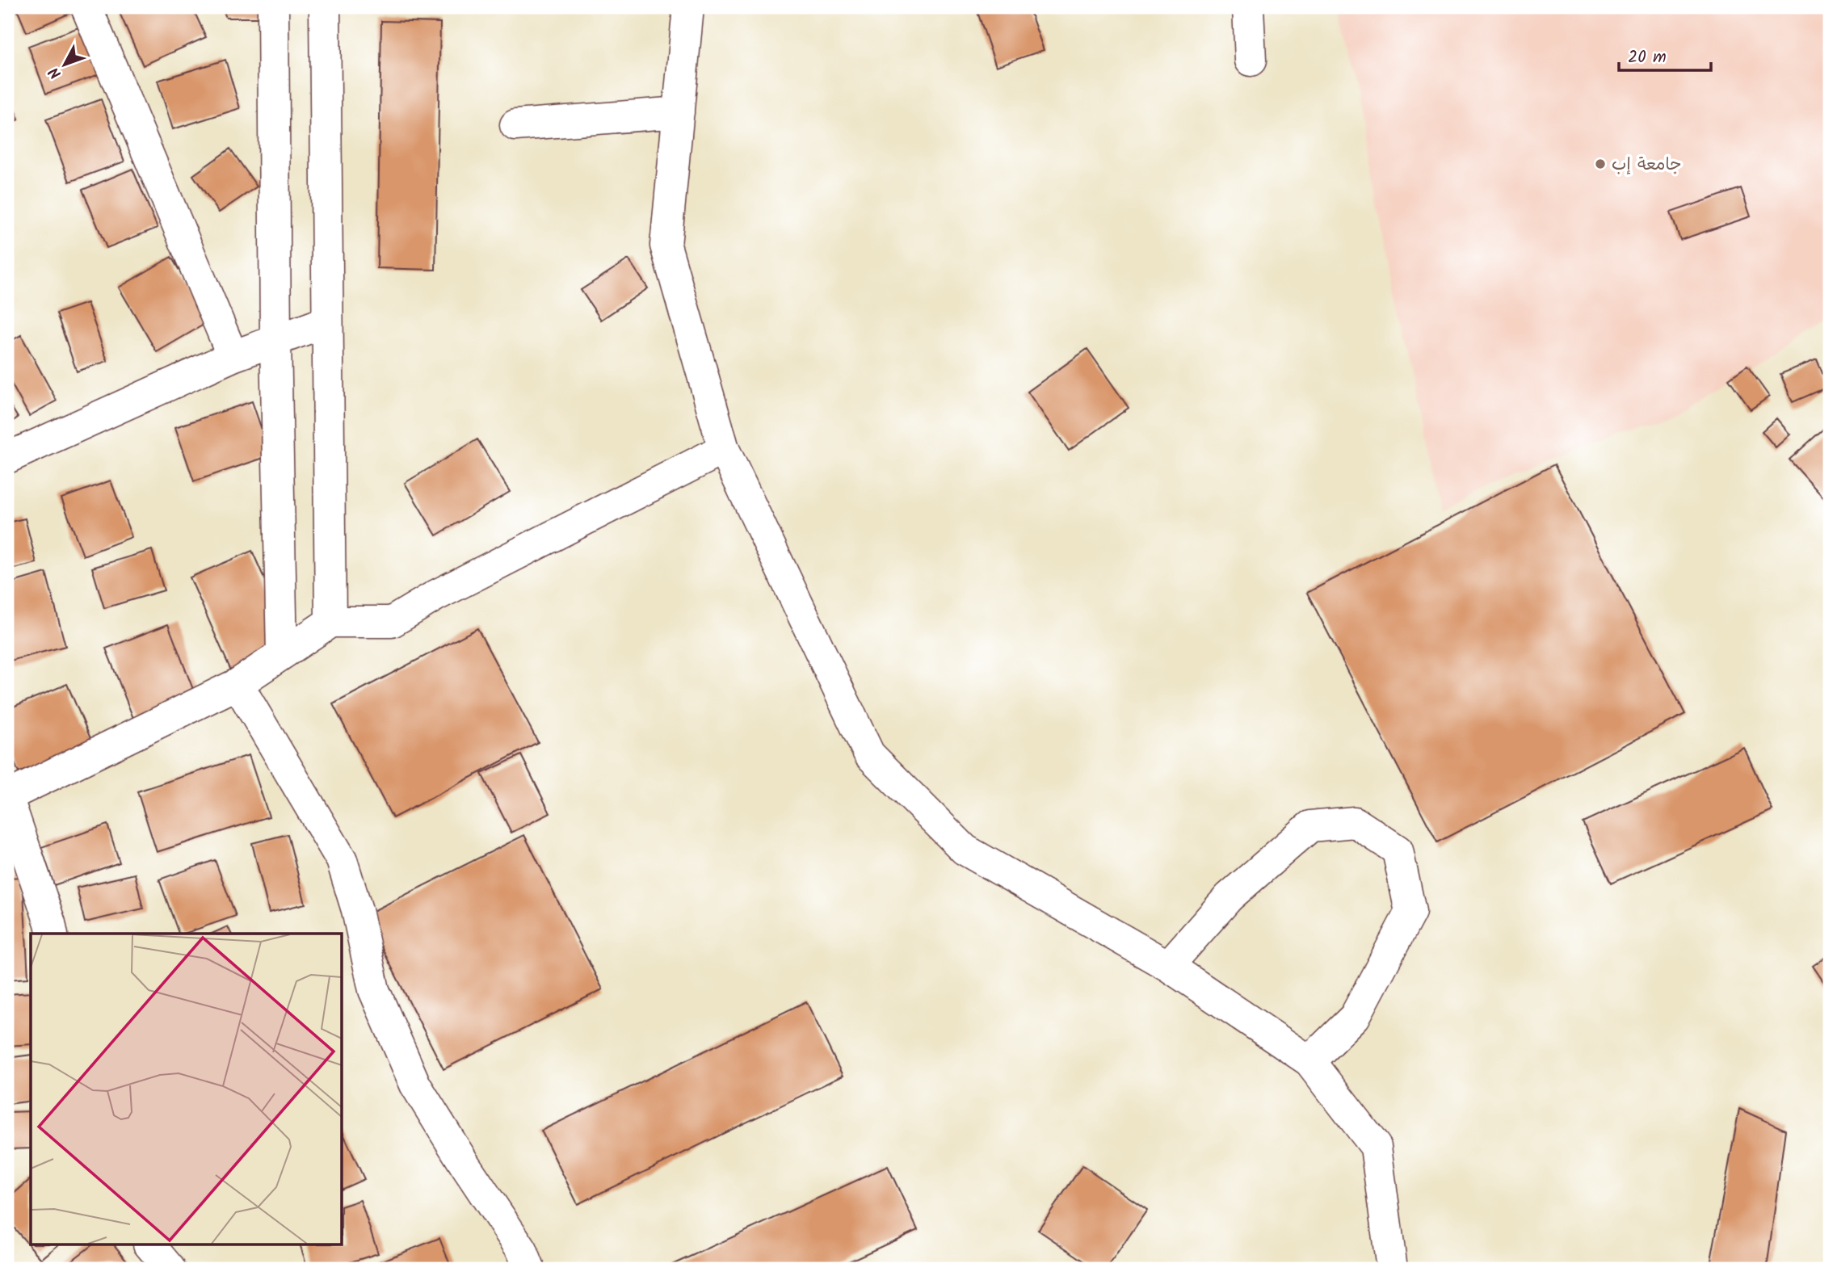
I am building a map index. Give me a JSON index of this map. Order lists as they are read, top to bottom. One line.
{"places":["جامعة إب"],"scale_bar":"20 m","north":"bottom left"}
